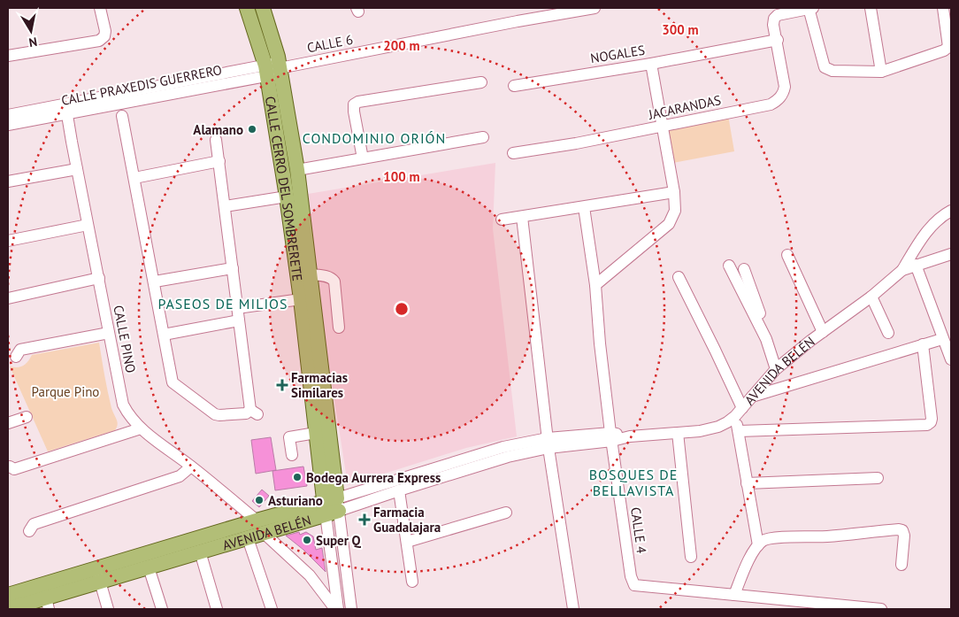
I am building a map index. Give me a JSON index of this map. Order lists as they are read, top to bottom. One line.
{"streets":{"main road":["CALLE CERRO DEL SOMBRERETE","AVENIDA BELÉN"],"street":["CALLE 6","NOGALES","CALLE PRAXEDIS GUERRERO","JACARANDAS","CALLE PINO","CALLE 4"]},"crossings":[["CALLE 6","CALLE PRAXEDIS GUERRERO"],["CALLE 6","CALLE CERRO DEL SOMBRERETE"],["NOGALES","JACARANDAS"],["CALLE PRAXEDIS GUERRERO","CALLE CERRO DEL SOMBRERETE"],["CALLE PRAXEDIS GUERRERO","CALLE PINO"],["CALLE CERRO DEL SOMBRERETE","CALLE PINO"],["CALLE CERRO DEL SOMBRERETE","AVENIDA BELÉN"],["CALLE PINO","AVENIDA BELÉN"],["AVENIDA BELÉN","CALLE 4"]],"districts":["CONDOMINIO ORIÓN","PASEOS DE MILIOS","BOSQUES DE BELLAVISTA"],"parks":["Parque Pino"],"places":{"other":["Alamano","Bodega Aurrera Express","Asturiano","Super Q"],"health":["Farmacias Similares","Farmacia Guadalajara"]},"north":"bottom","rings":["300 m","200 m","100 m"]}
